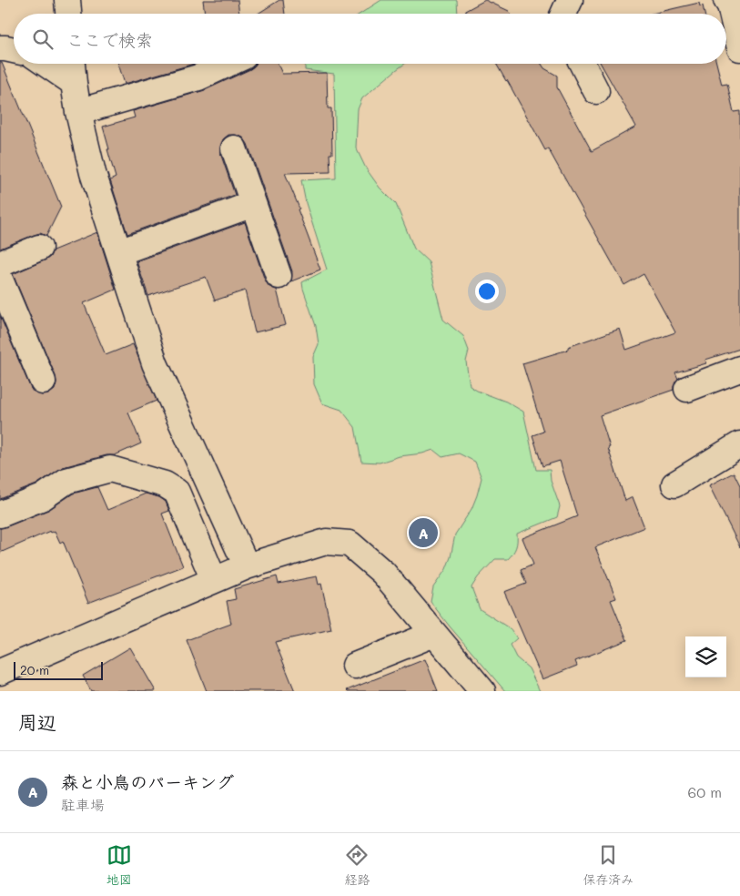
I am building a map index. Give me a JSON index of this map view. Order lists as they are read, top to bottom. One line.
{"scale_bar":"20 m","page":{"search":"ここで検索","pins":"A","scale":"20 m","heading":"周辺","list":[{"mark":"A","name":"森と小鳥のパーキング","note":"駐車場","value":"60 m"}],"nav":["地図","経路","保存済み"]}}
